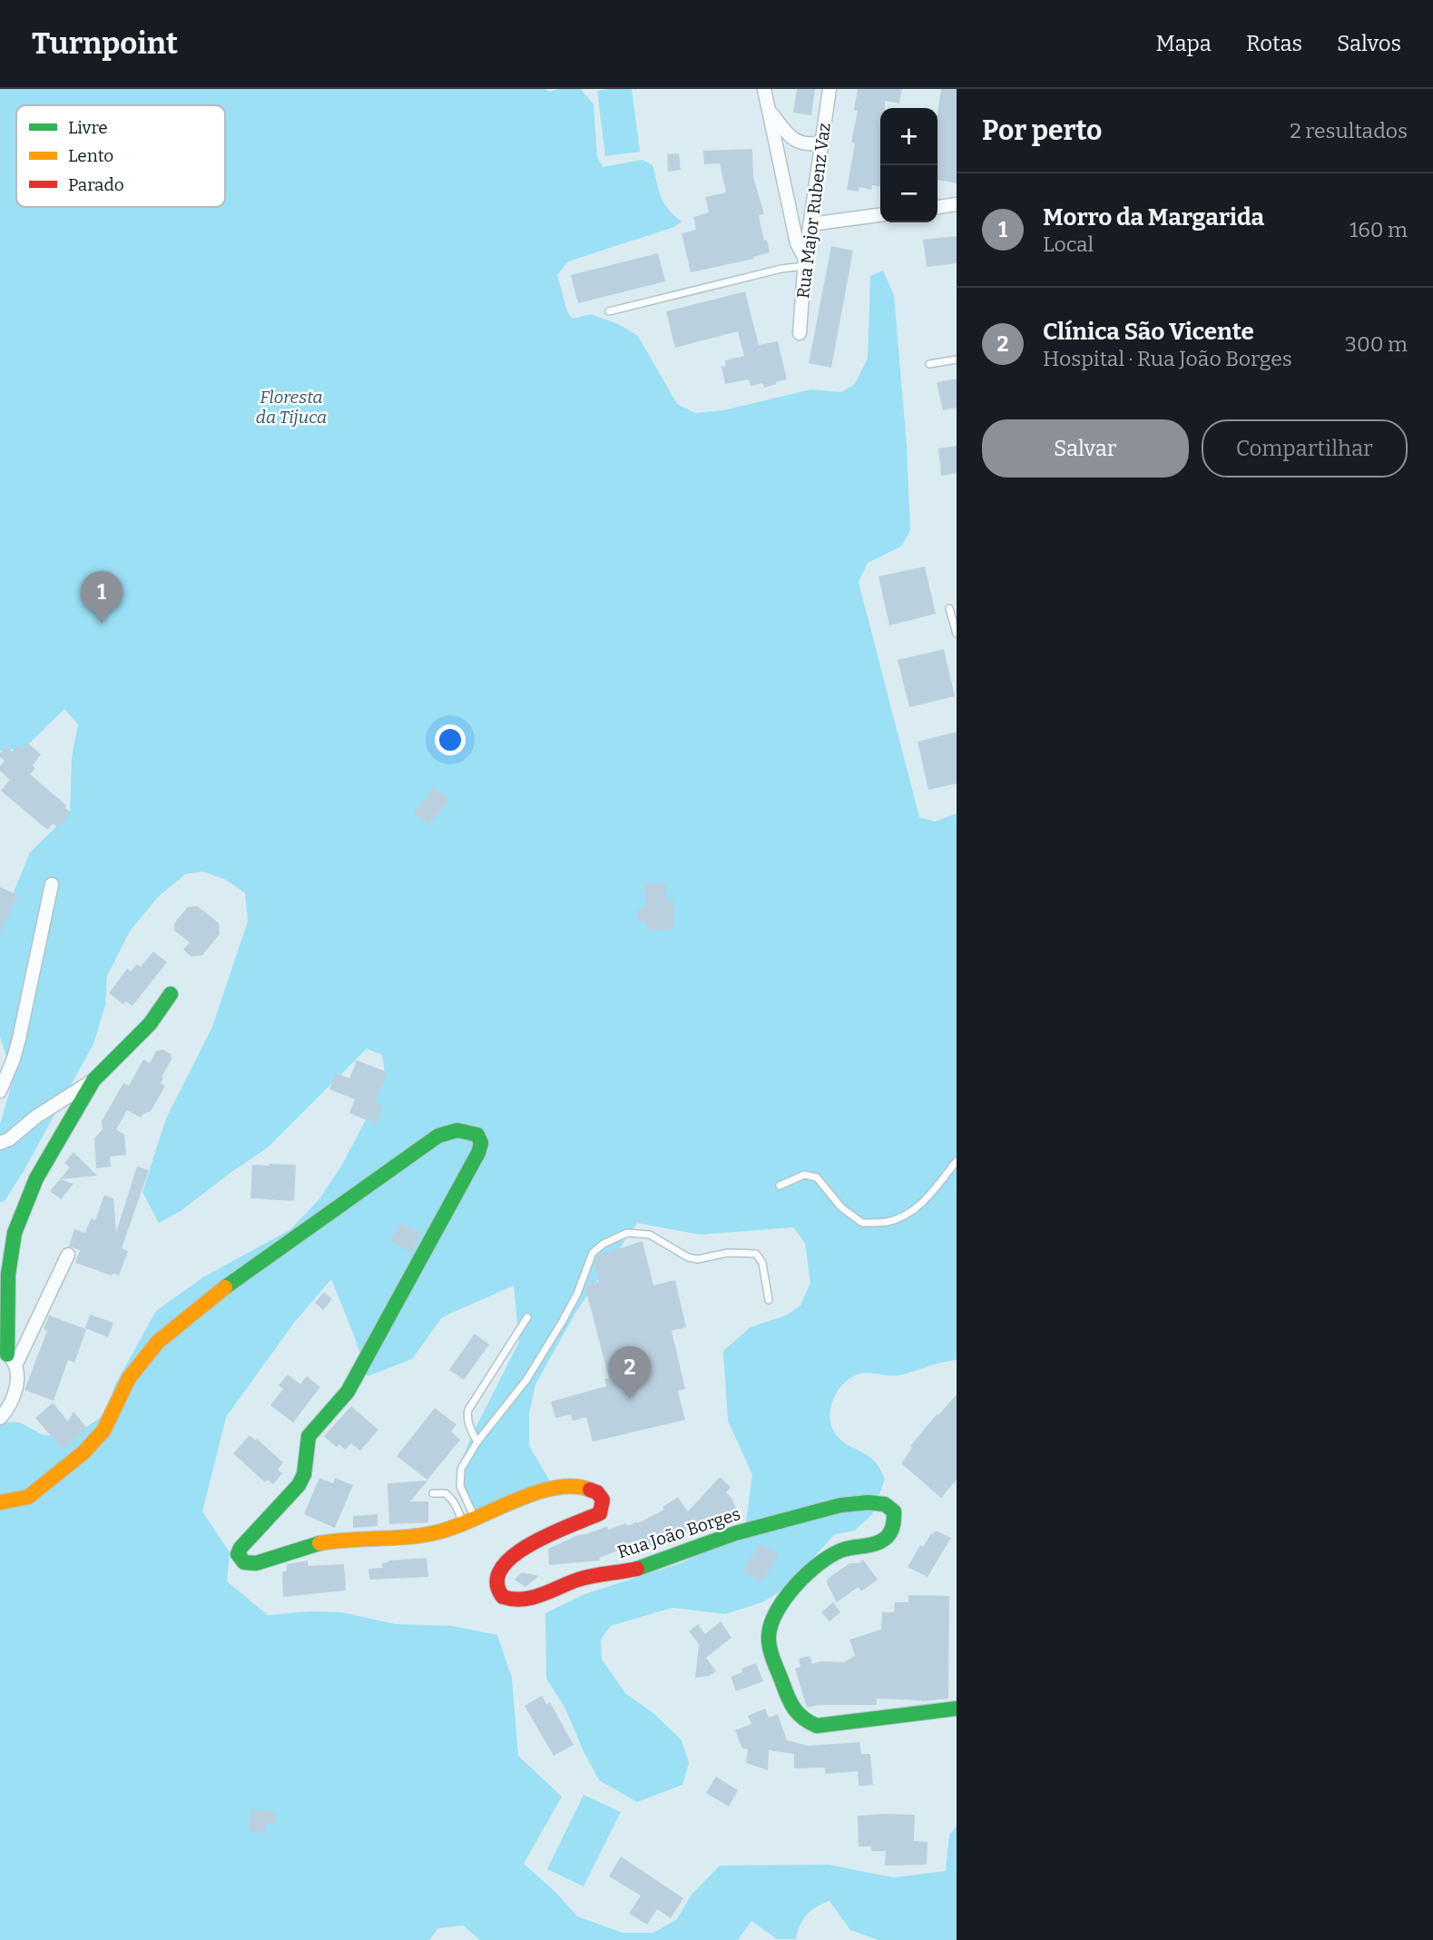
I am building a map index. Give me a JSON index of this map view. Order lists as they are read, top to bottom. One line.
{"streets":{"street":["Rua Major Rubenz Vaz","Rua João Borges"]},"parks":["Floresta da Tijuca"],"legend":["Livre","Lento","Parado"],"page":{"header":"Turnpoint","nav":["Mapa","Rotas","Salvos"],"heading":["Por perto","2 resultados"],"map_buttons":["+","−"],"list":[{"mark":"1","name":"Morro da Margarida","note":"Local","value":"160 m"},{"mark":"2","name":"Clínica São Vicente","note":"Hospital · Rua João Borges","value":"300 m"}],"buttons":["Salvar","Compartilhar"],"pins":["1","2"]}}
